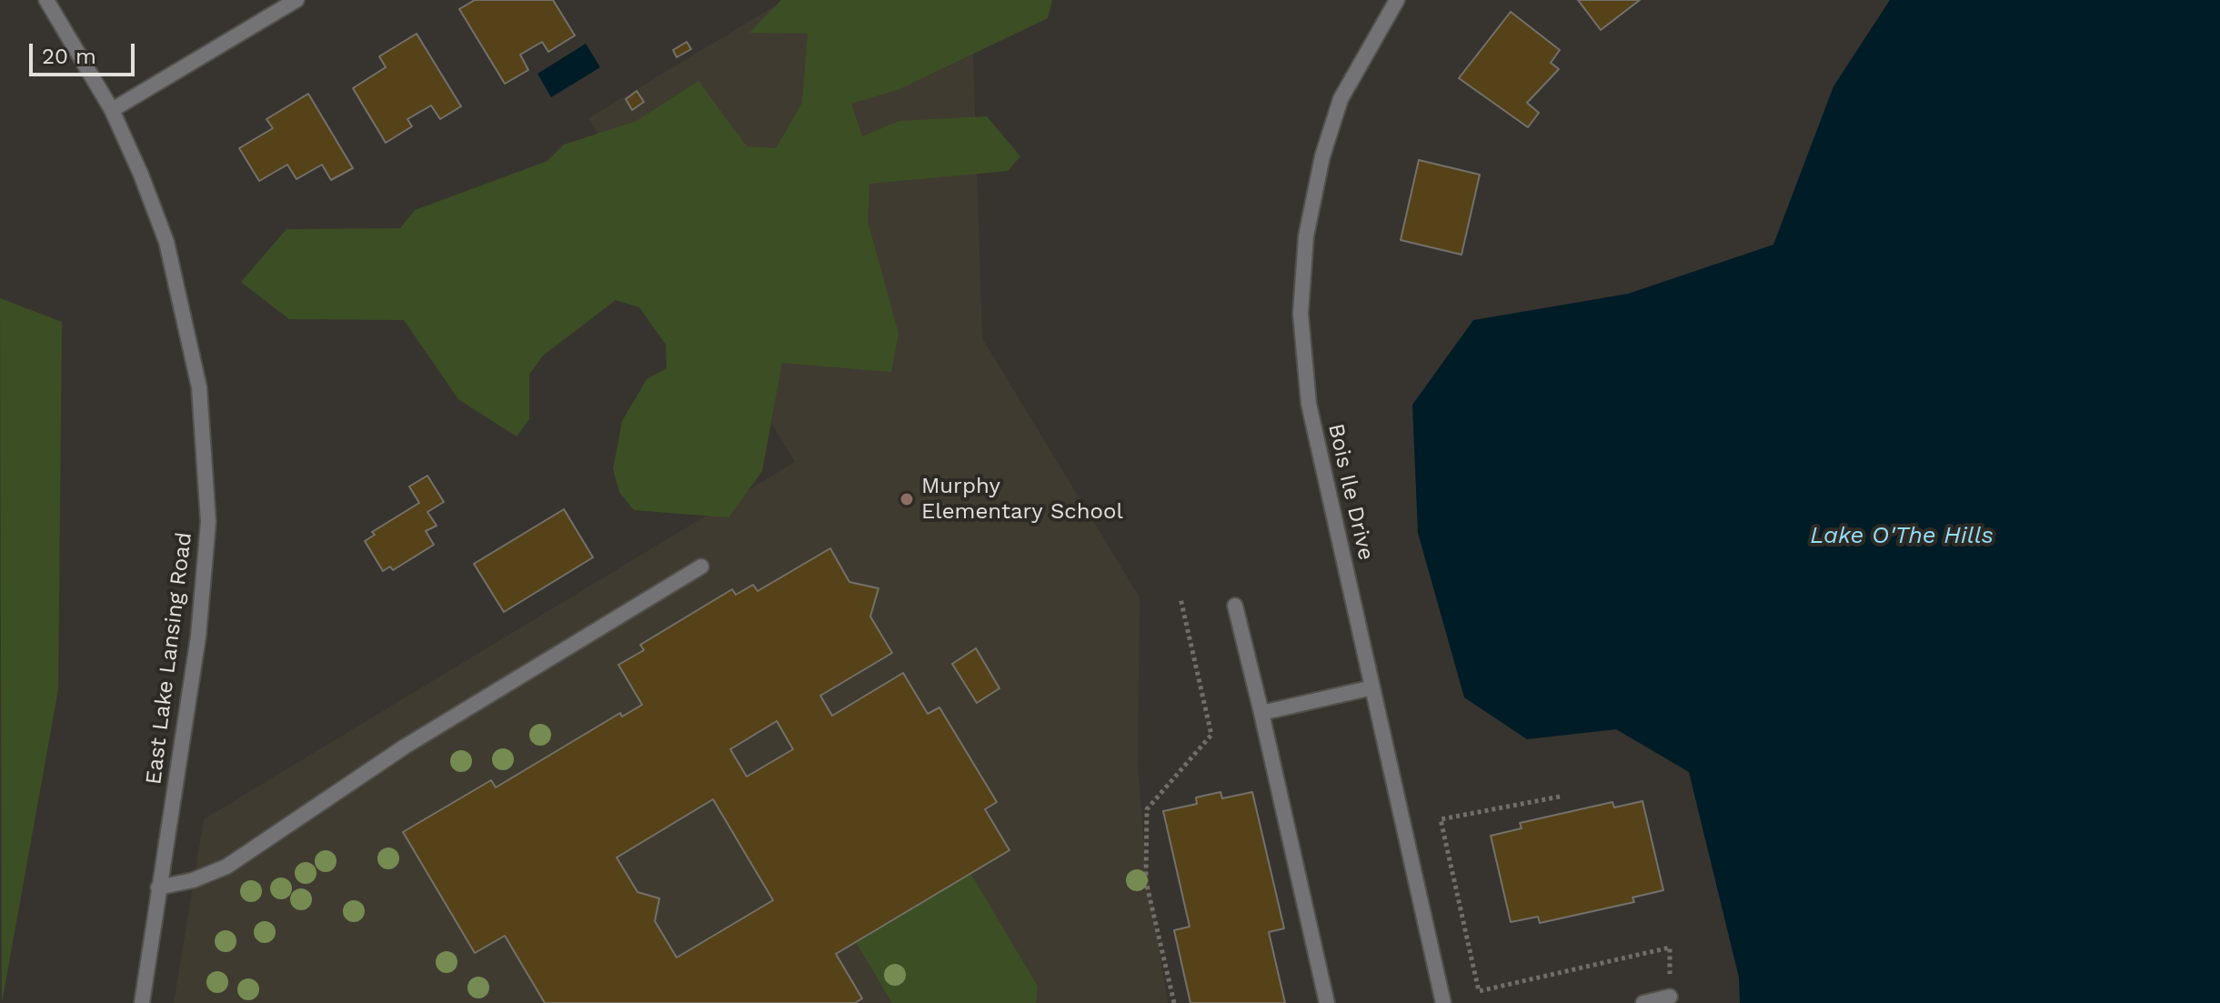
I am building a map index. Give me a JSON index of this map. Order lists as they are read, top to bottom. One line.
{"streets":{"street":["Bois Ile Drive","East Lake Lansing Road"]},"water":["Lake O'The Hills"],"places":["Murphy Elementary School"],"scale_bar":"20 m"}
